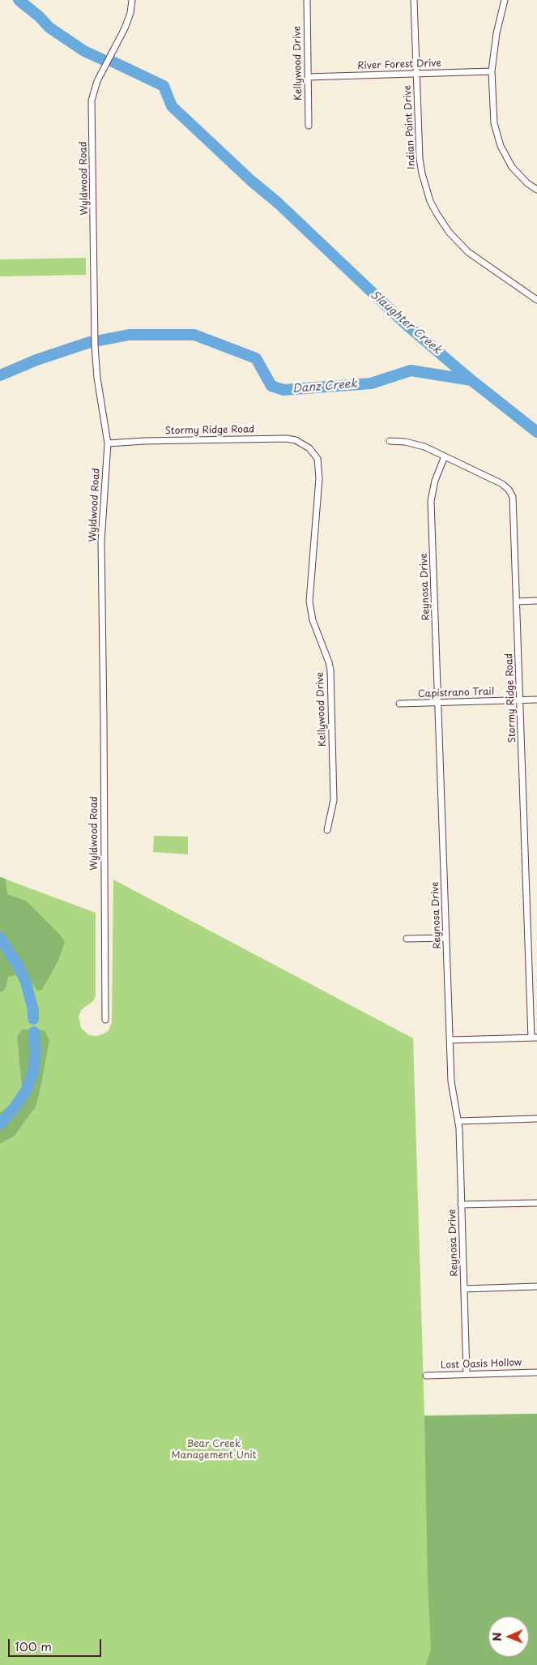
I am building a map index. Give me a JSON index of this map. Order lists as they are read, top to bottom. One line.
{"streets":{"street":["Kellywood Drive","River Forest Drive","Indian Point Drive","Wyldwood Road","Stormy Ridge Road","Reynosa Drive","Capistrano Trail","Lost Oasis Hollow"]},"crossings":[["Kellywood Drive","River Forest Drive"],["Kellywood Drive","Stormy Ridge Road"],["River Forest Drive","Indian Point Drive"],["Wyldwood Road","Stormy Ridge Road"],["Stormy Ridge Road","Reynosa Drive"],["Stormy Ridge Road","Capistrano Trail"],["Reynosa Drive","Capistrano Trail"],["Reynosa Drive","Lost Oasis Hollow"]],"water":["Slaughter Creek","Danz Creek"],"parks":["Bear Creek Management Unit"],"scale_bar":"100 m","north":"left"}
